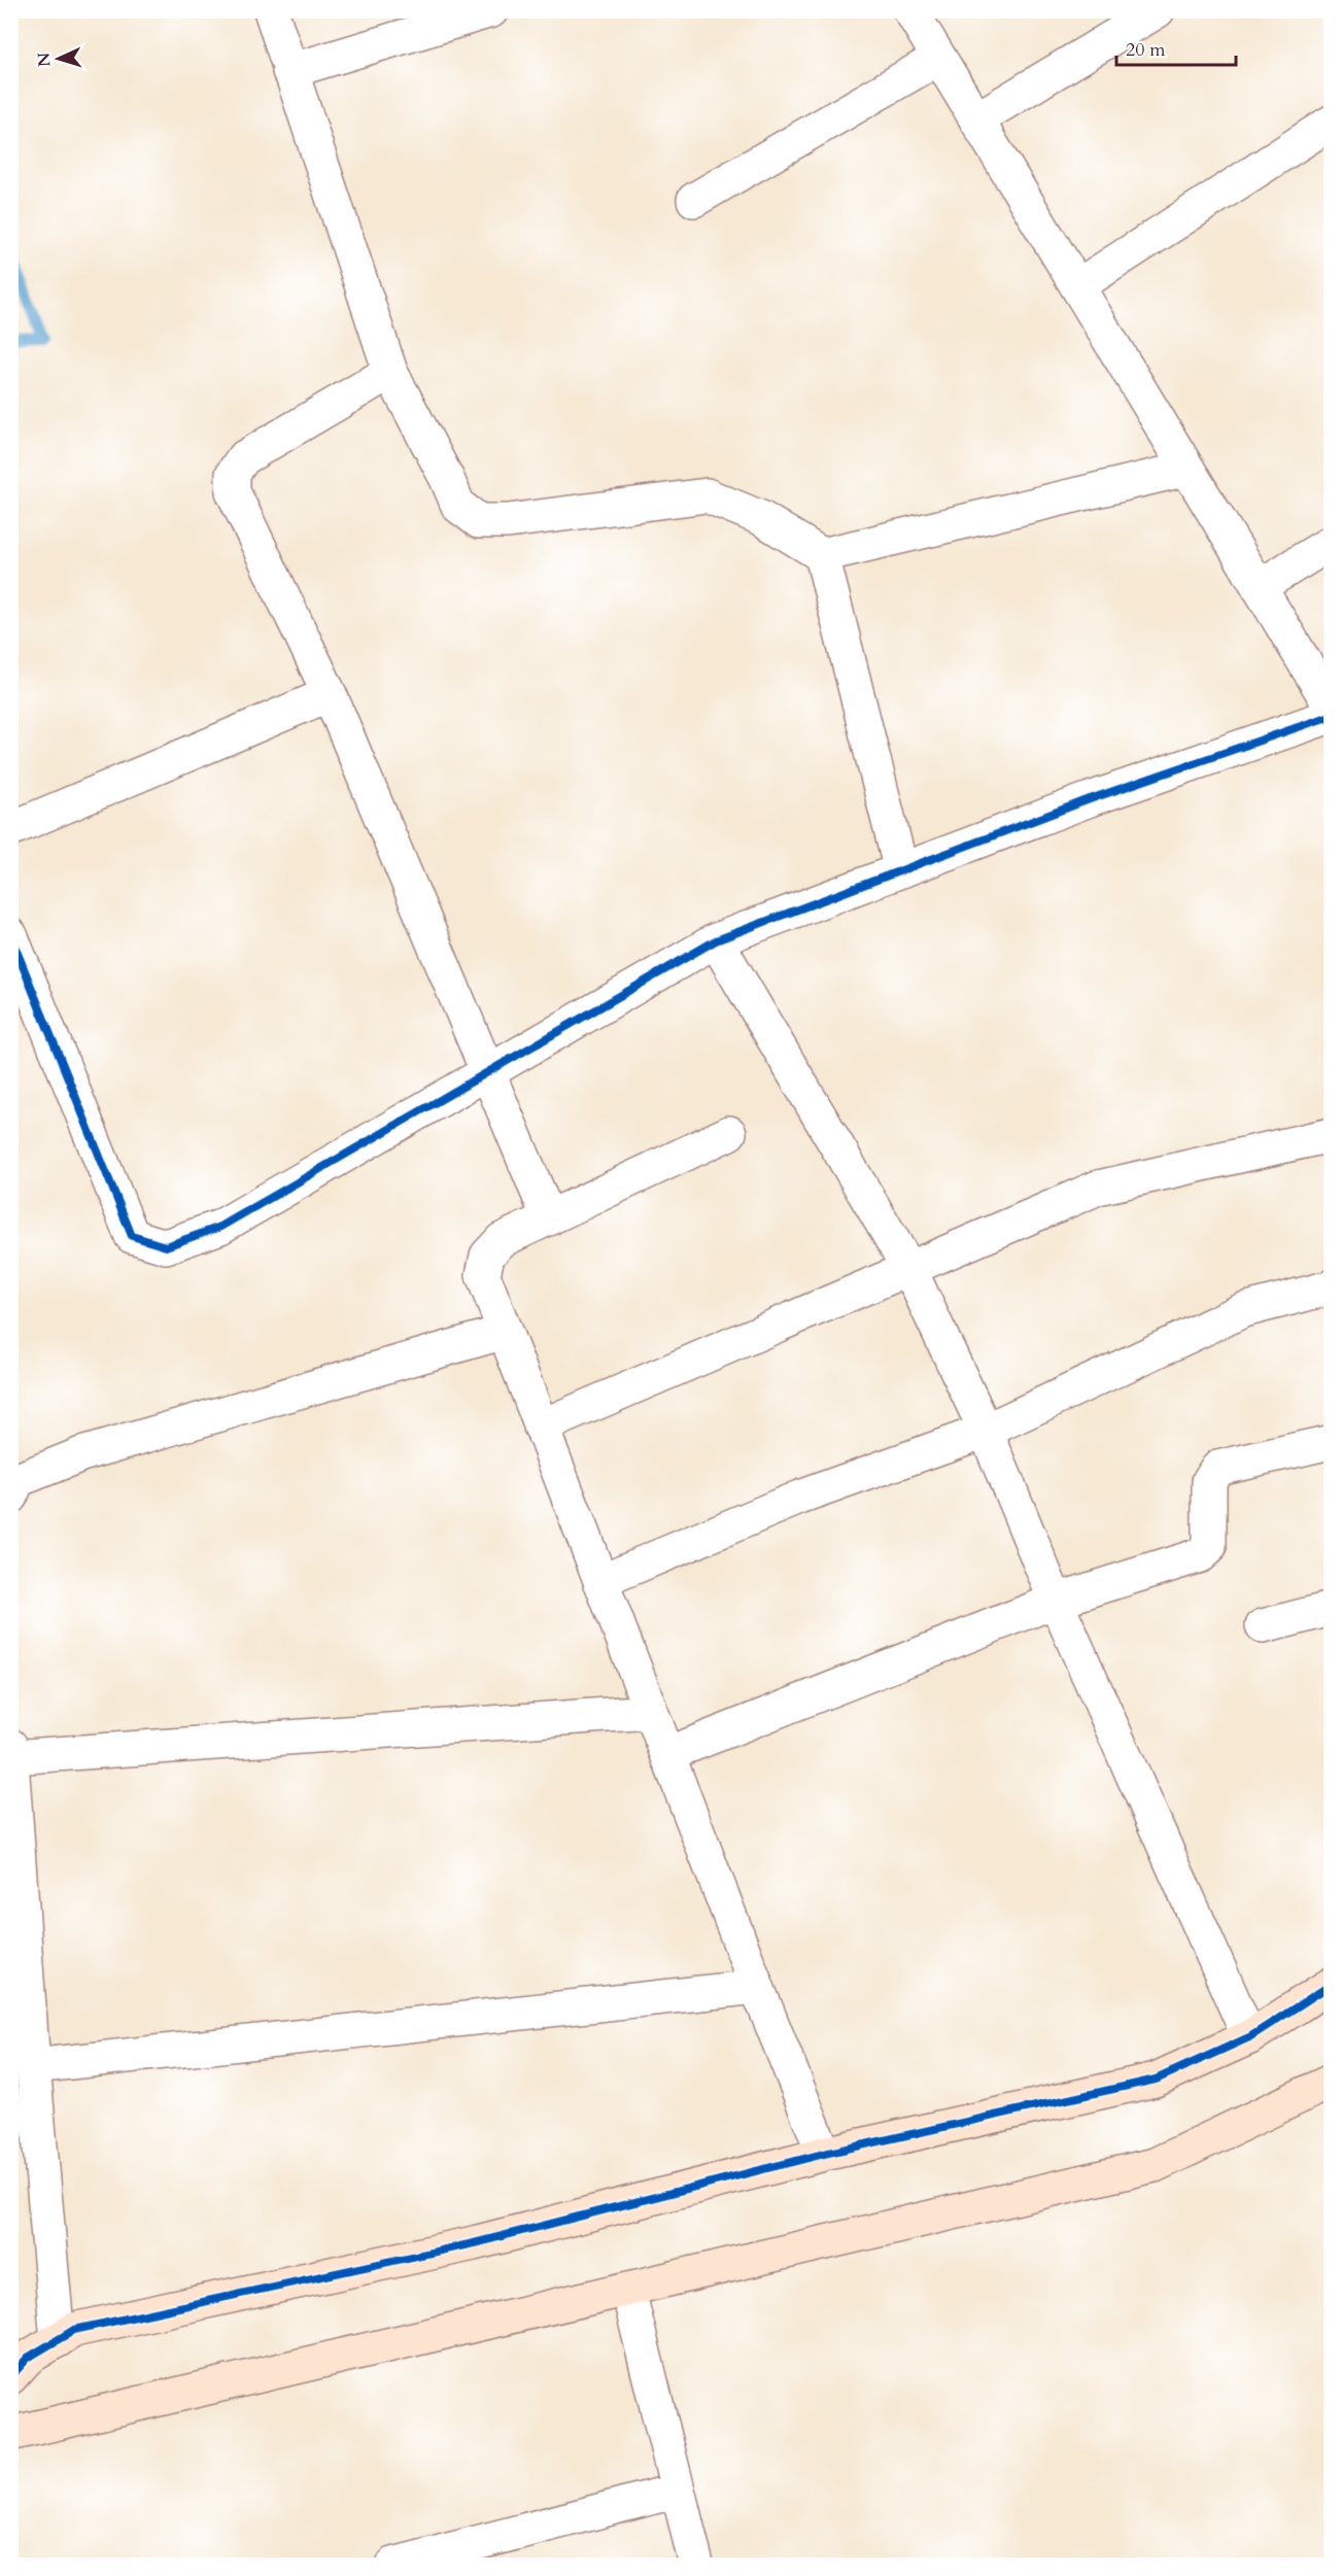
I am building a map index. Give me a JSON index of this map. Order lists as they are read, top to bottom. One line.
{"scale_bar":"20 m","north":"left"}
